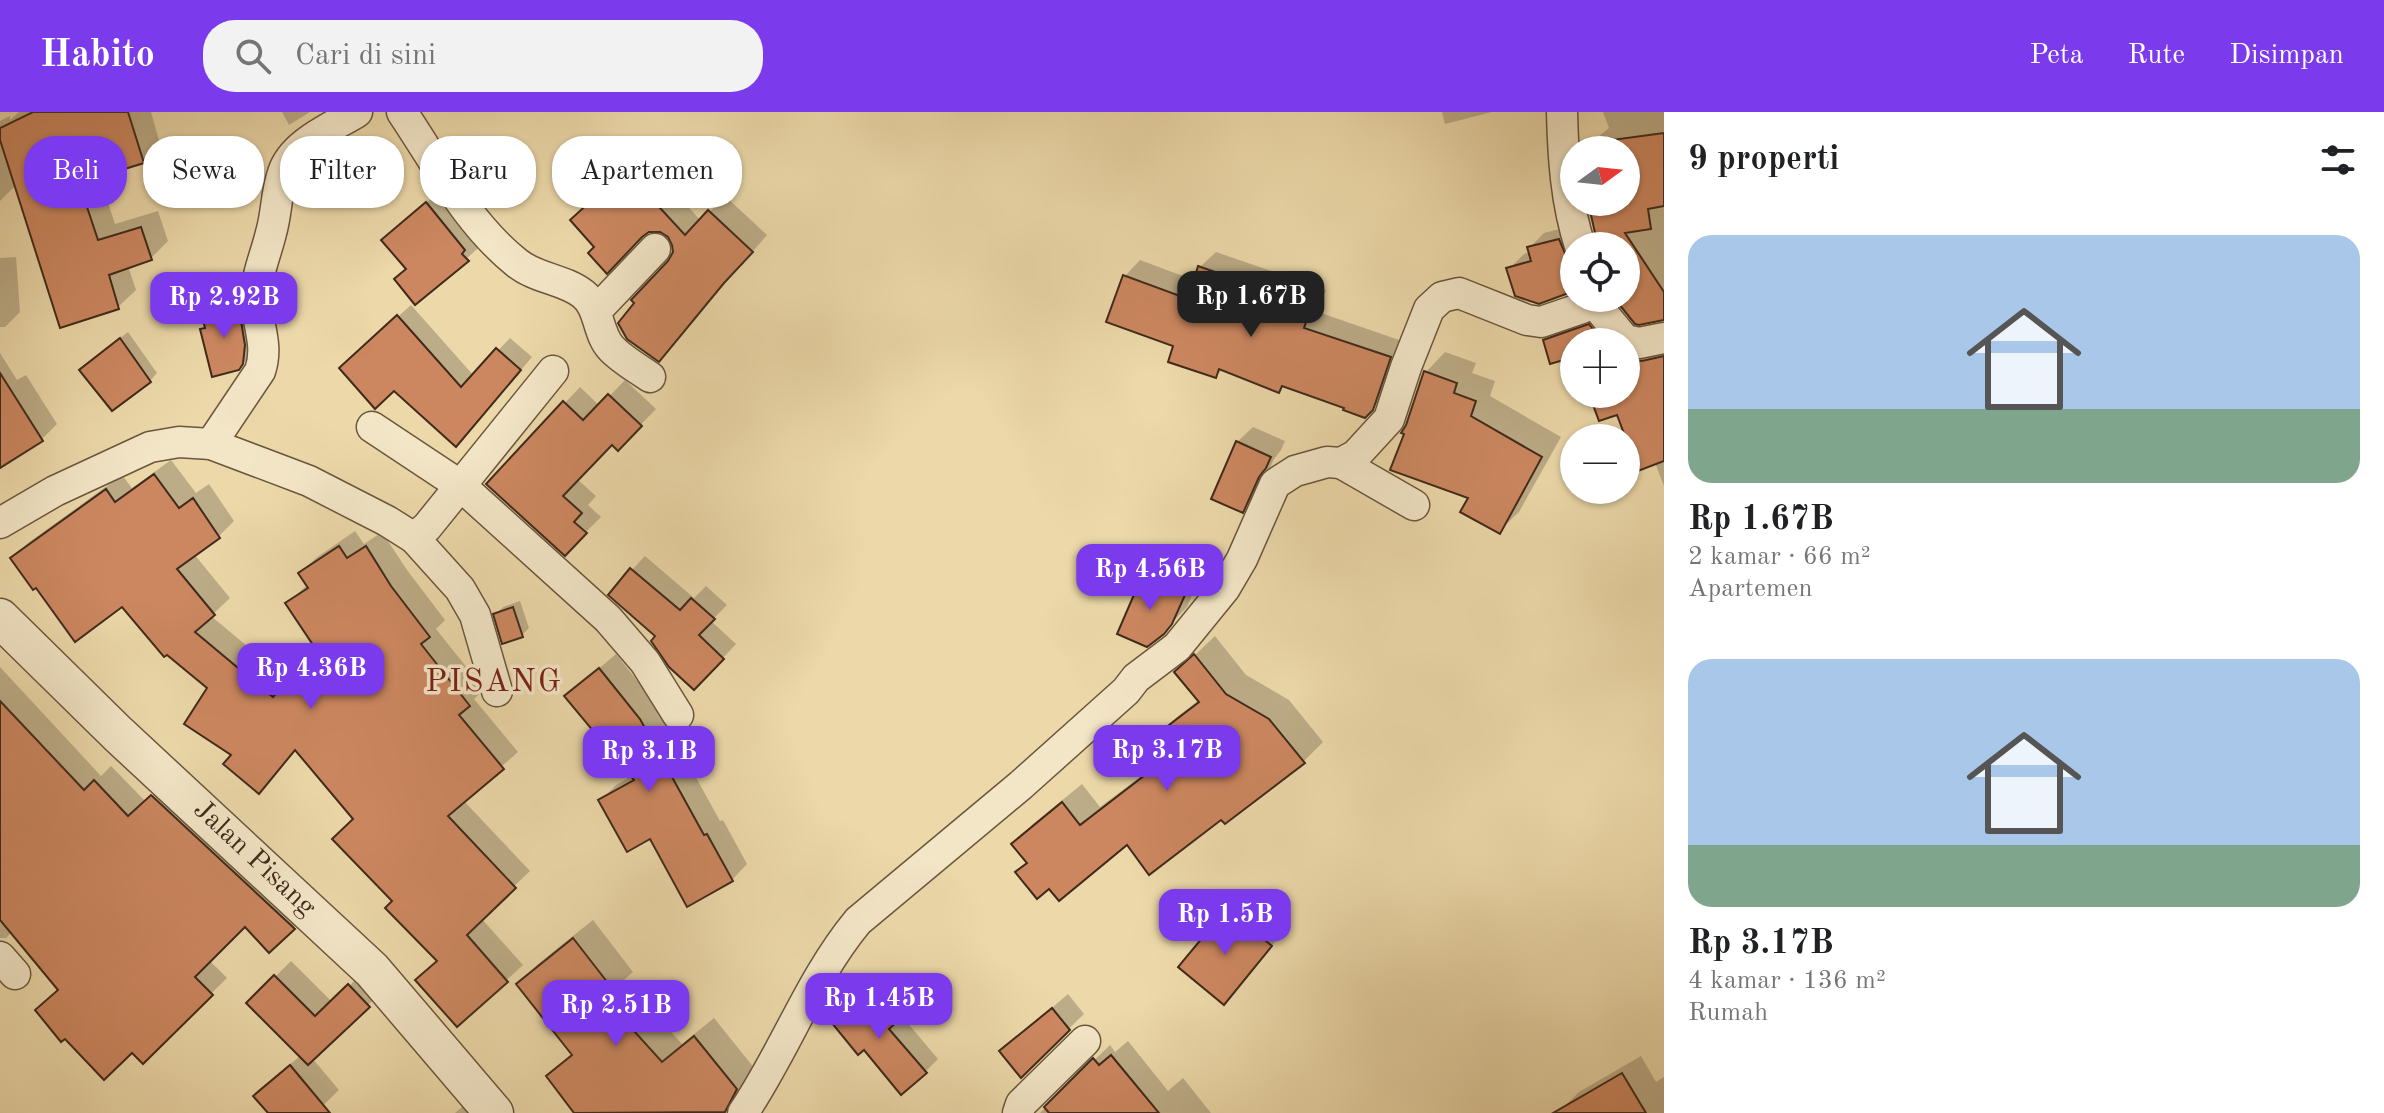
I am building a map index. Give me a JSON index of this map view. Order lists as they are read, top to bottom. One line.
{"streets":{"street":["Jalan Pisang"]},"districts":["PISANG"],"north":"right","page":{"header":"Habito","search":"Cari di sini","nav":["Peta","Rute","Disimpan"],"heading":"9 properti","map_buttons":["+","−"],"chip":["Beli","Sewa","Filter","Baru","Apartemen"],"list":[{"name":"Rp 1.67B","note":"2 kamar · 66 m² · Apartemen"},{"name":"Rp 3.17B","note":"4 kamar · 136 m² · Rumah"}],"price":["Rp 1.67B","Rp 2.92B","Rp 4.56B","Rp 4.36B","Rp 3.17B","Rp 3.1B","Rp 1.5B","Rp 1.45B","Rp 2.51B"]}}
